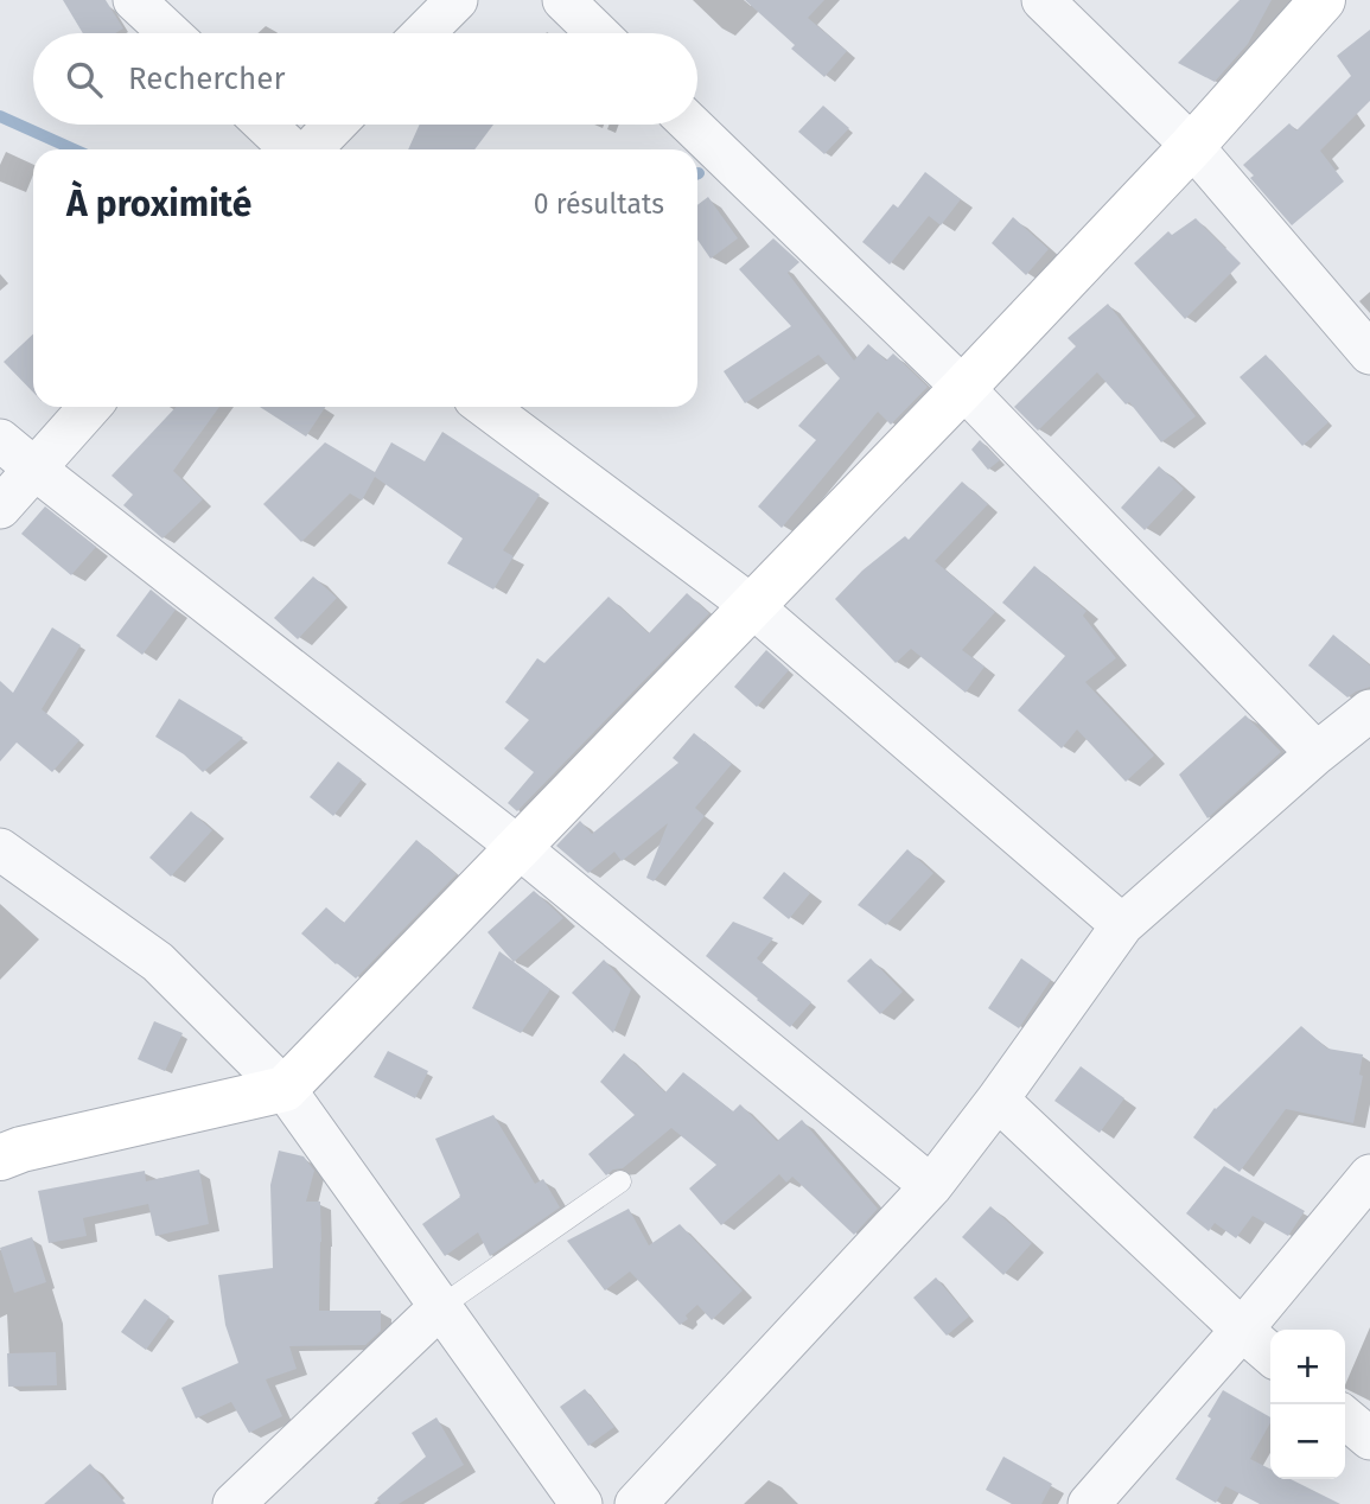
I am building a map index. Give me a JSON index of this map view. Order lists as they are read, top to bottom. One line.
{"page":{"search":"Rechercher","heading":["À proximité","0 résultats"],"map_buttons":["+","−"]}}
